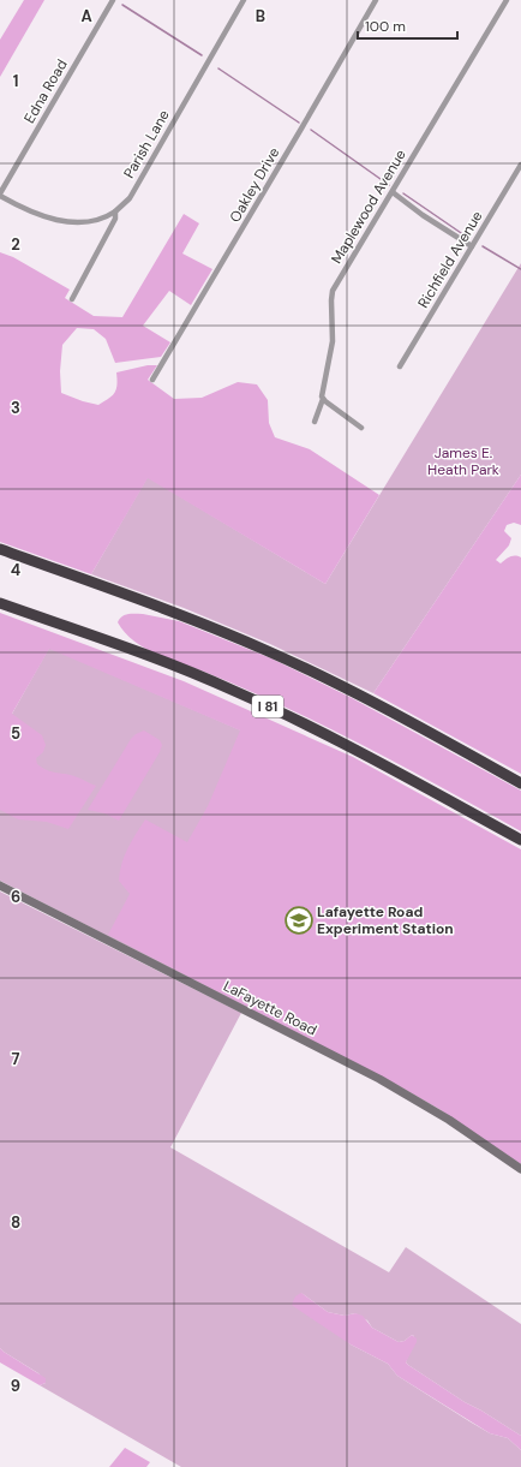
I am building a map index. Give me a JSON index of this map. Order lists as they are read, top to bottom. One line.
{"streets":{"highway":["I 81"],"street":["Edna Road","Parish Lane","Oakley Drive","Maplewood Avenue","Richfield Avenue","LaFayette Road"]},"parks":["James E. Heath Park"],"places":{"school or university":["Lafayette Road Experiment Station"]},"scale_bar":"100 m","grid":{"columns":["A","B"],"rows":["1","2","3","4","5","6","7","8","9"]}}
